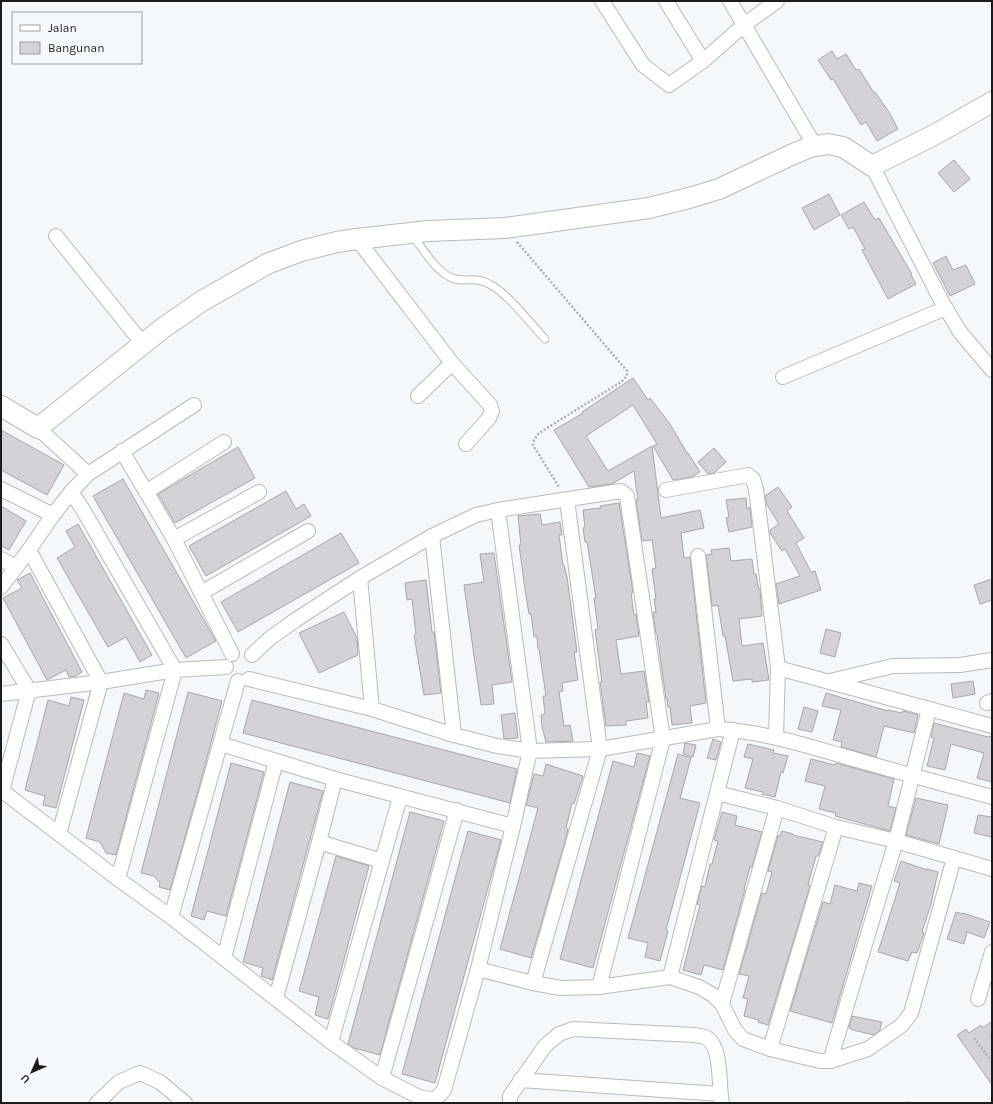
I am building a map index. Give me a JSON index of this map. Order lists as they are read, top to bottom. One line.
{"legend":["Jalan","Bangunan"],"north":"bottom left"}
